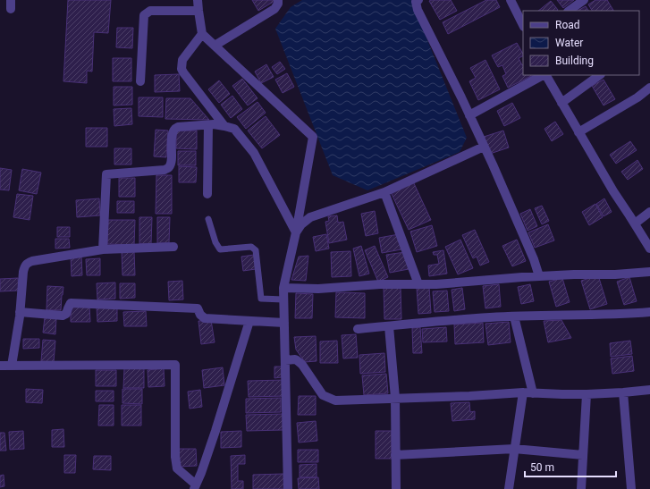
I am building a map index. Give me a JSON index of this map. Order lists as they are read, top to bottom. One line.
{"legend":["Road","Water","Building"],"scale_bar":"50 m"}
